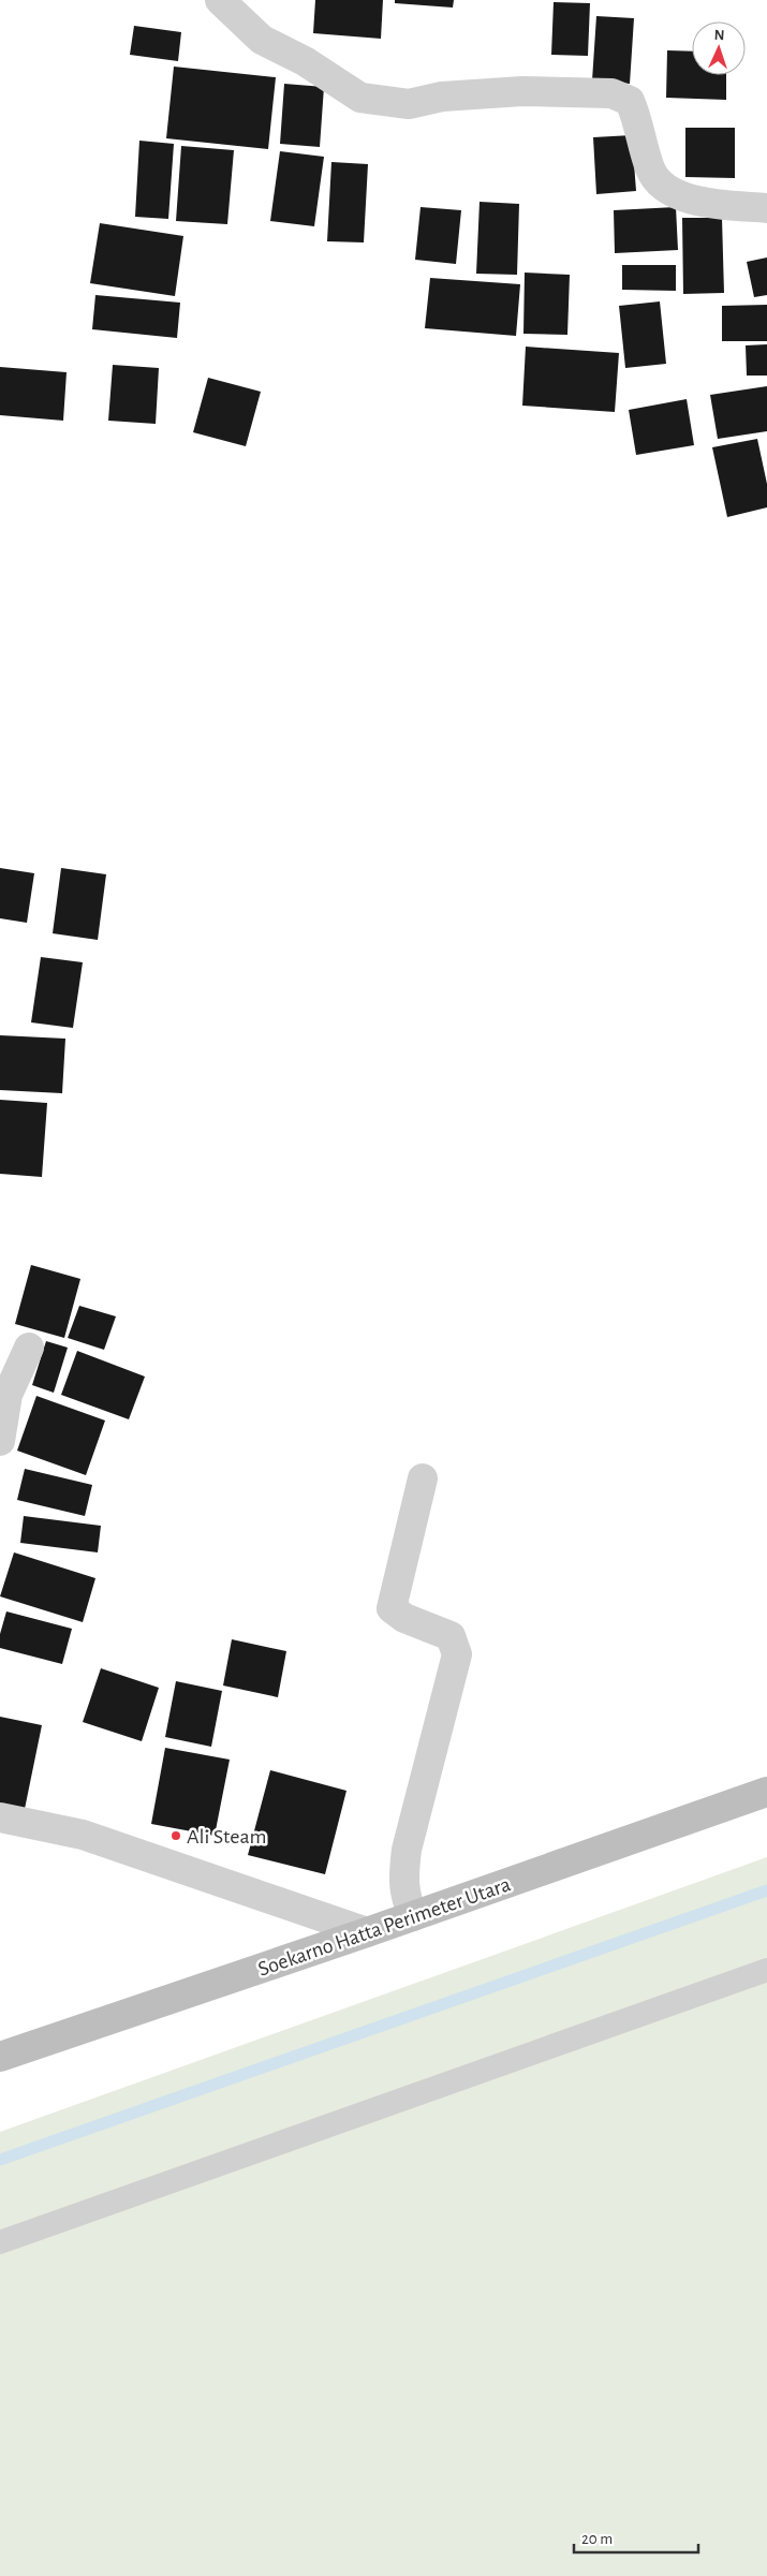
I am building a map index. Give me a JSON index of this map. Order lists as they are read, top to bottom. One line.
{"streets":{"main road":["Soekarno Hatta Perimeter Utara"]},"places":["Ali Steam"],"scale_bar":"20 m","north":"top"}
